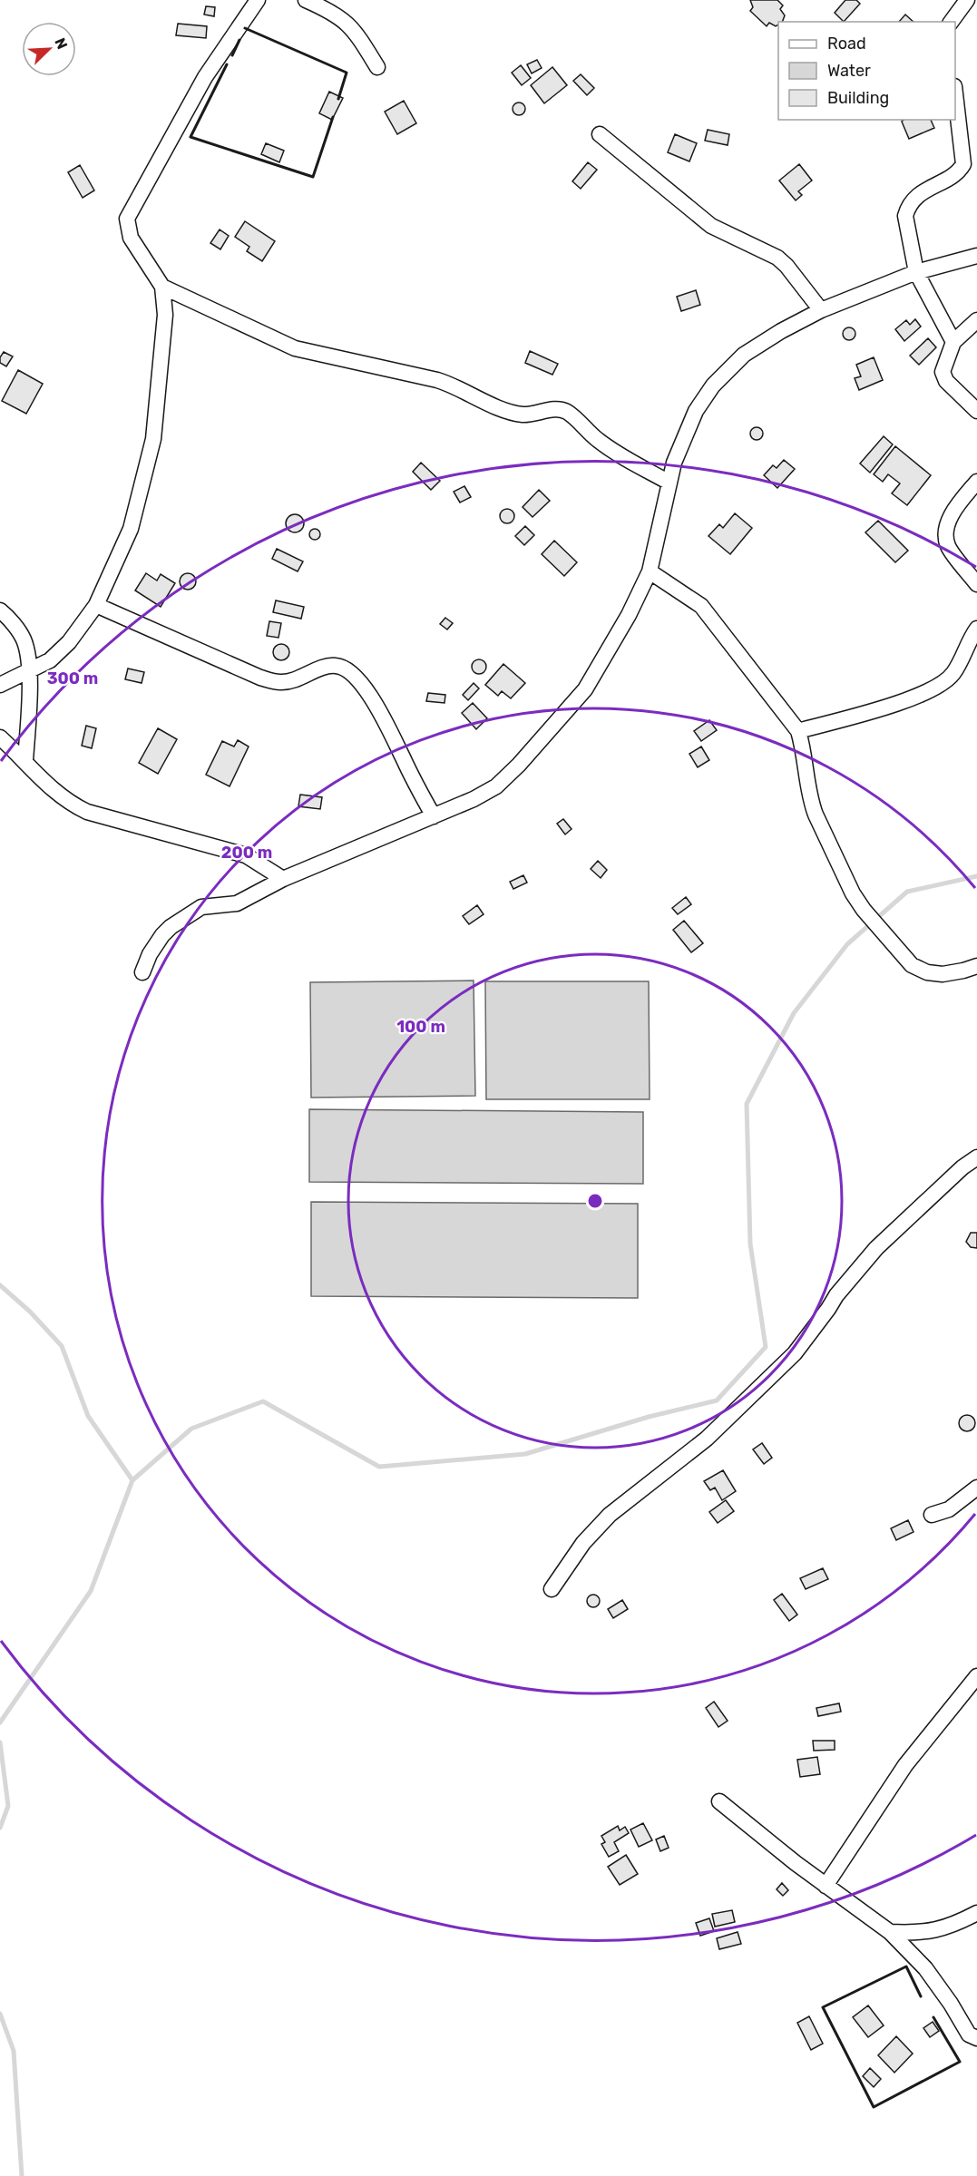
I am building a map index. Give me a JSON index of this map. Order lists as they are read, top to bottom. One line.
{"legend":["Road","Water","Building"],"north":"top right","rings":["300 m","200 m","100 m"]}
